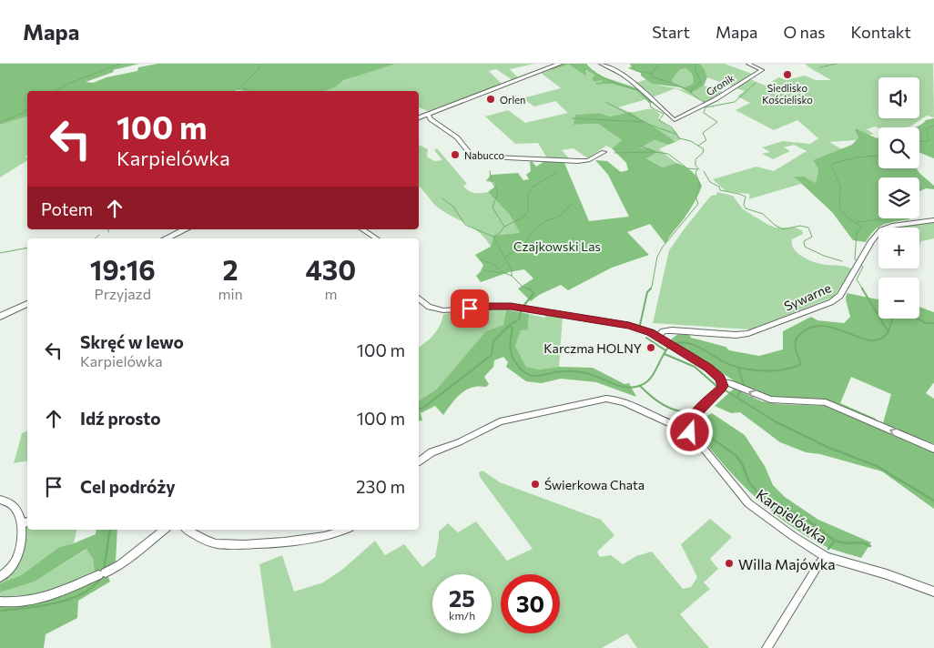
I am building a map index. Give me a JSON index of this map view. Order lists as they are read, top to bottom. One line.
{"streets":{"street":["Gronik","Sywarne","Karpielówka"]},"parks":["Czajkowski Las"],"places":["Siedlisko Kościelisko","Orlen","Nabucco","Karczma HOLNY","Świerkowa Chata","Willa Majówka"],"page":{"header":"Mapa","nav":["Start","Mapa","O nas","Kontakt"],"map_buttons":["+","−"],"turn":["100 m","Karpielówka"],"then":"Potem","eta":["19:16","Przyjazd","2","min","430","m"],"list":[{"name":"Skręć w lewo","note":"Karpielówka","value":"100 m"},{"name":"Idź prosto","value":"100 m"},{"name":"Cel podróży","value":"230 m"}],"speed":"25 km/h","limit":"30"}}
